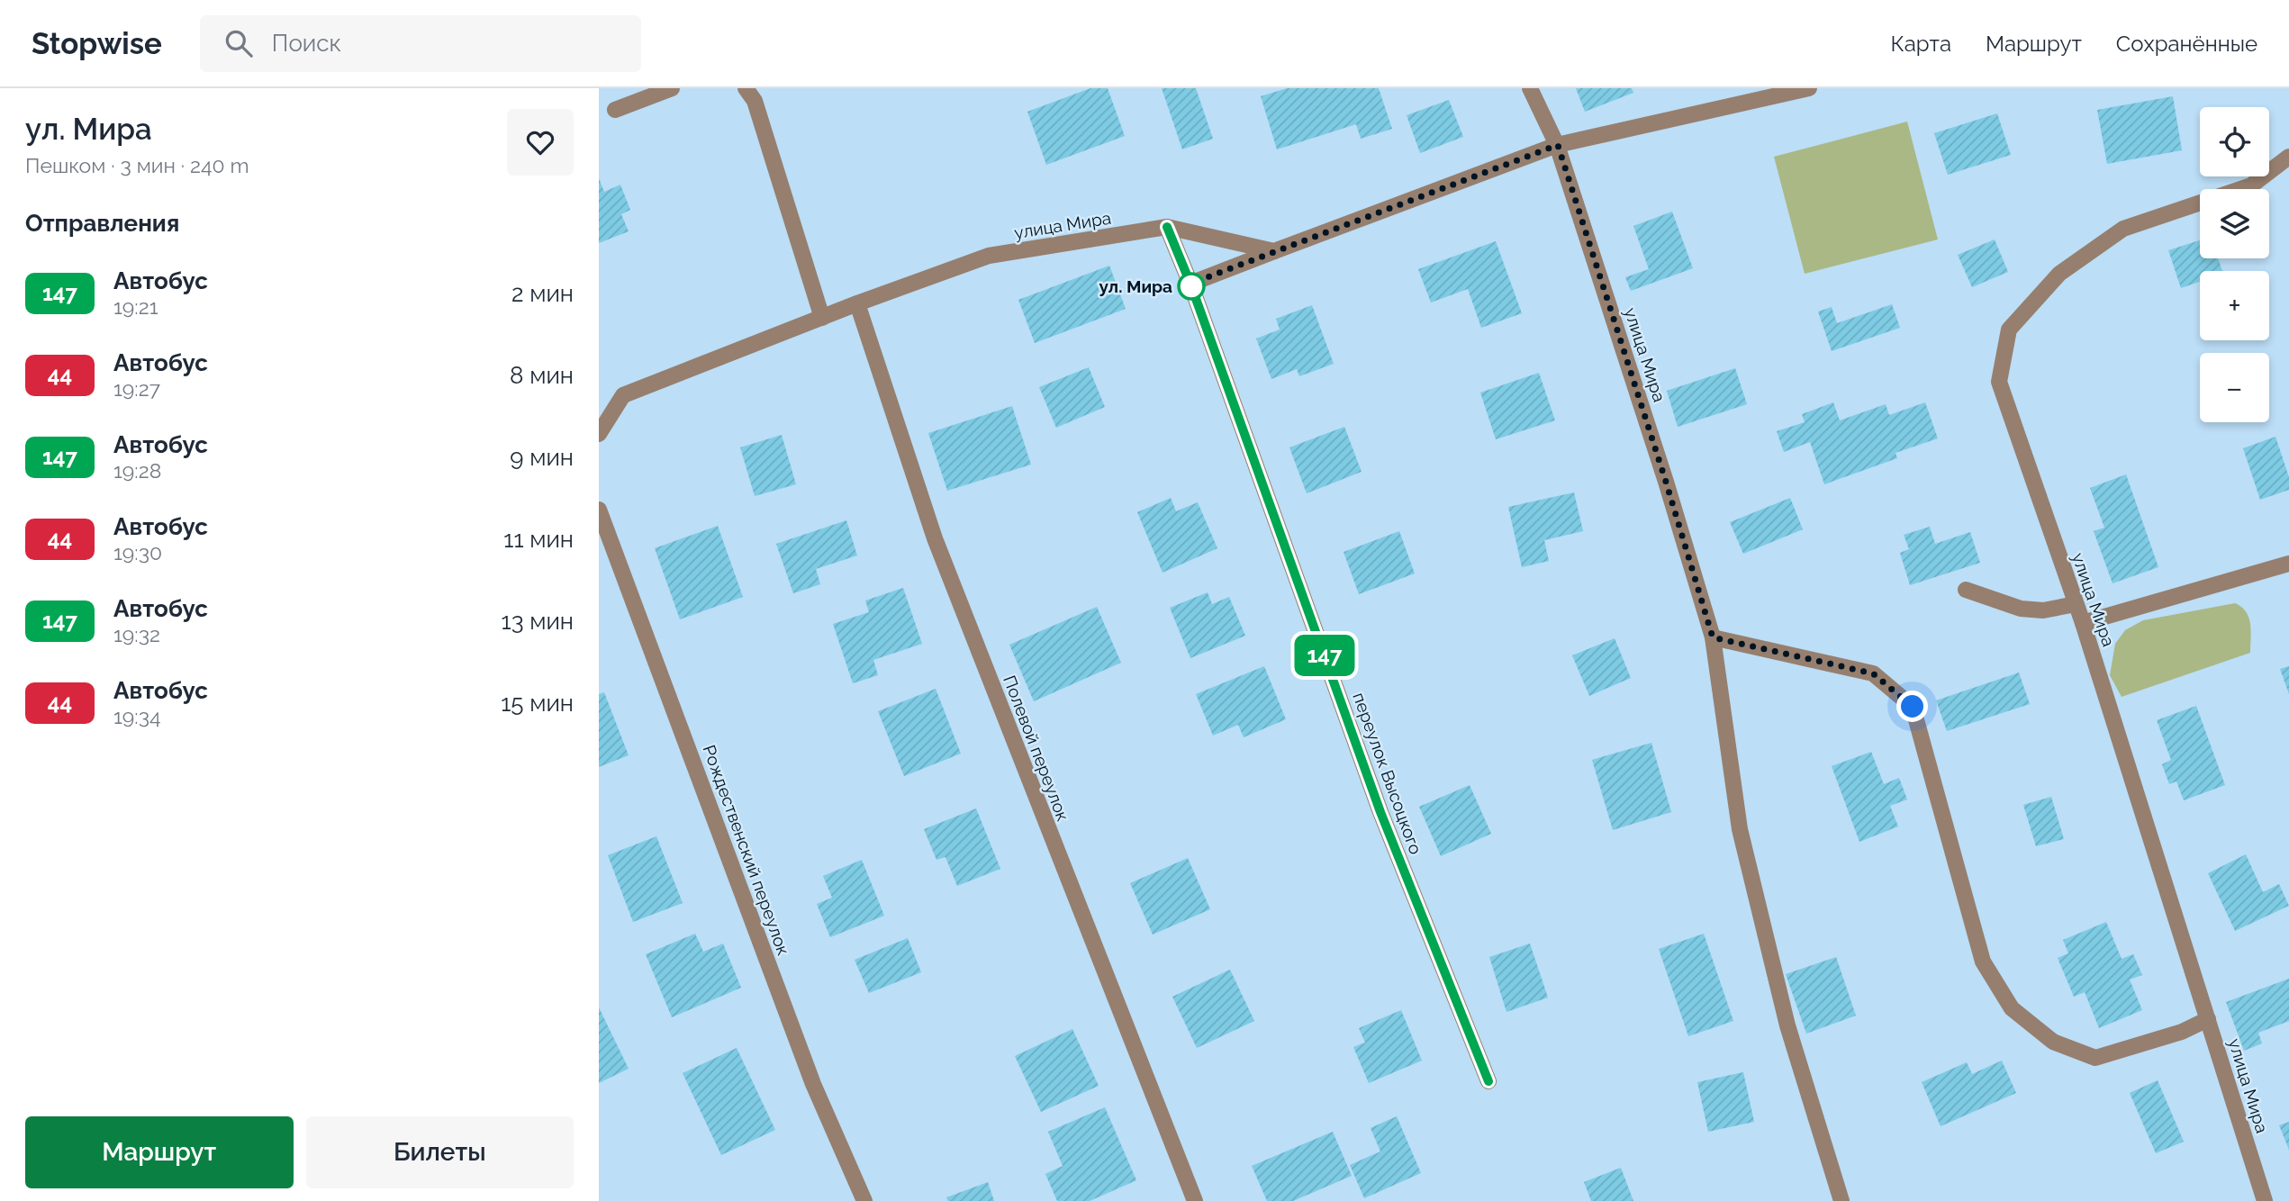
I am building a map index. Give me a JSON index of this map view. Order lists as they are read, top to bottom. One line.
{"streets":{"street":["улица Мира","Полевой переулок","переулок Высоцкого","Рождественский переулок"]},"crossings":[["улица Мира","Полевой переулок"],["улица Мира","переулок Высоцкого"]],"places":["ул. Мира"],"lines":["bus line 147"],"page":{"header":"Stopwise","search":"Поиск","nav":["Карта","Маршрут","Сохранённые"],"heading":[["ул. Мира","Пешком · 3 мин · 240 m"],"Отправления"],"on_map":"147","map_buttons":["+","−"],"list":[{"mark":"147","name":"Автобус","note":"19:21","value":"2 мин"},{"mark":"44","name":"Автобус","note":"19:27","value":"8 мин"},{"mark":"147","name":"Автобус","note":"19:28","value":"9 мин"},{"mark":"44","name":"Автобус","note":"19:30","value":"11 мин"},{"mark":"147","name":"Автобус","note":"19:32","value":"13 мин"},{"mark":"44","name":"Автобус","note":"19:34","value":"15 мин"}],"buttons":["Маршрут","Билеты"]}}
